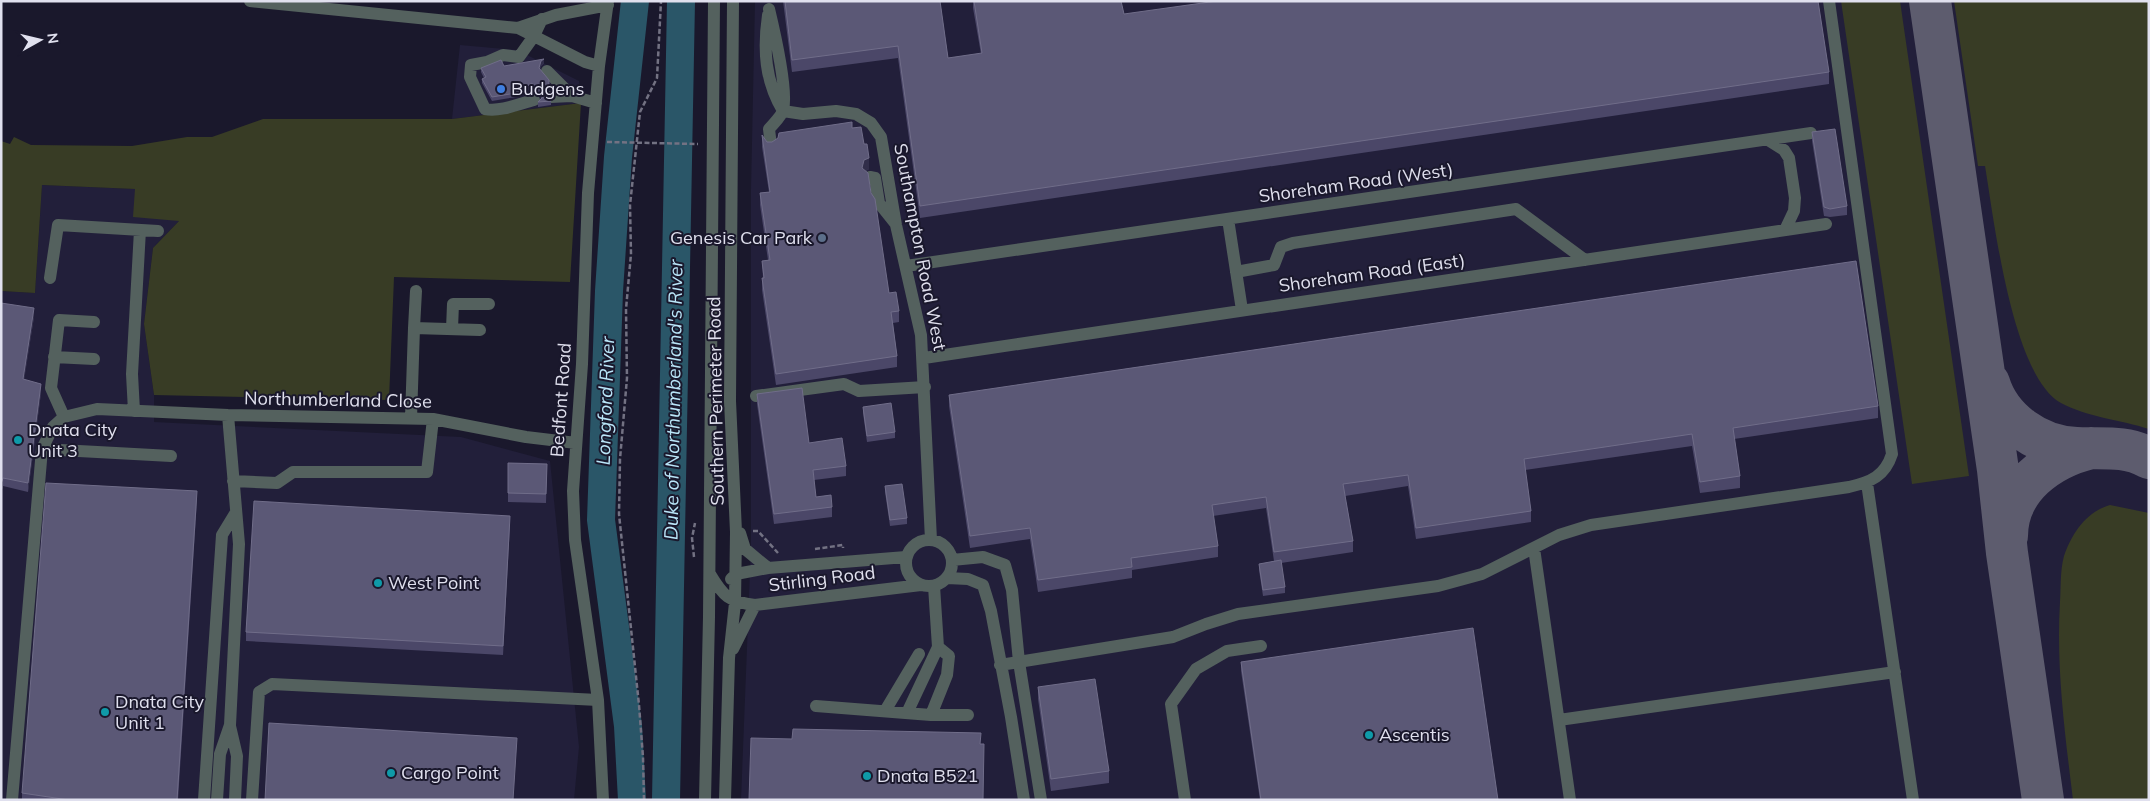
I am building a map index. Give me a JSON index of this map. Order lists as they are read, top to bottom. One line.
{"streets":{"street":["Shoreham Road (West)","Southampton Road West","Shoreham Road (East)","Northumberland Close","Bedfont Road","Southern Perimeter Road","Stirling Road"]},"crossings":[["Shoreham Road (West)","Southampton Road West"],["Southampton Road West","Shoreham Road (East)"],["Southampton Road West","Stirling Road"],["Northumberland Close","Bedfont Road"],["Southern Perimeter Road","Stirling Road"]],"water":["Duke of Northumberland's River","Longford River"],"places":["Budgens","Genesis Car Park","Dnata City Unit 3","West Point","Dnata City Unit 1","Ascentis","Cargo Point","Dnata B521"],"north":"right"}
